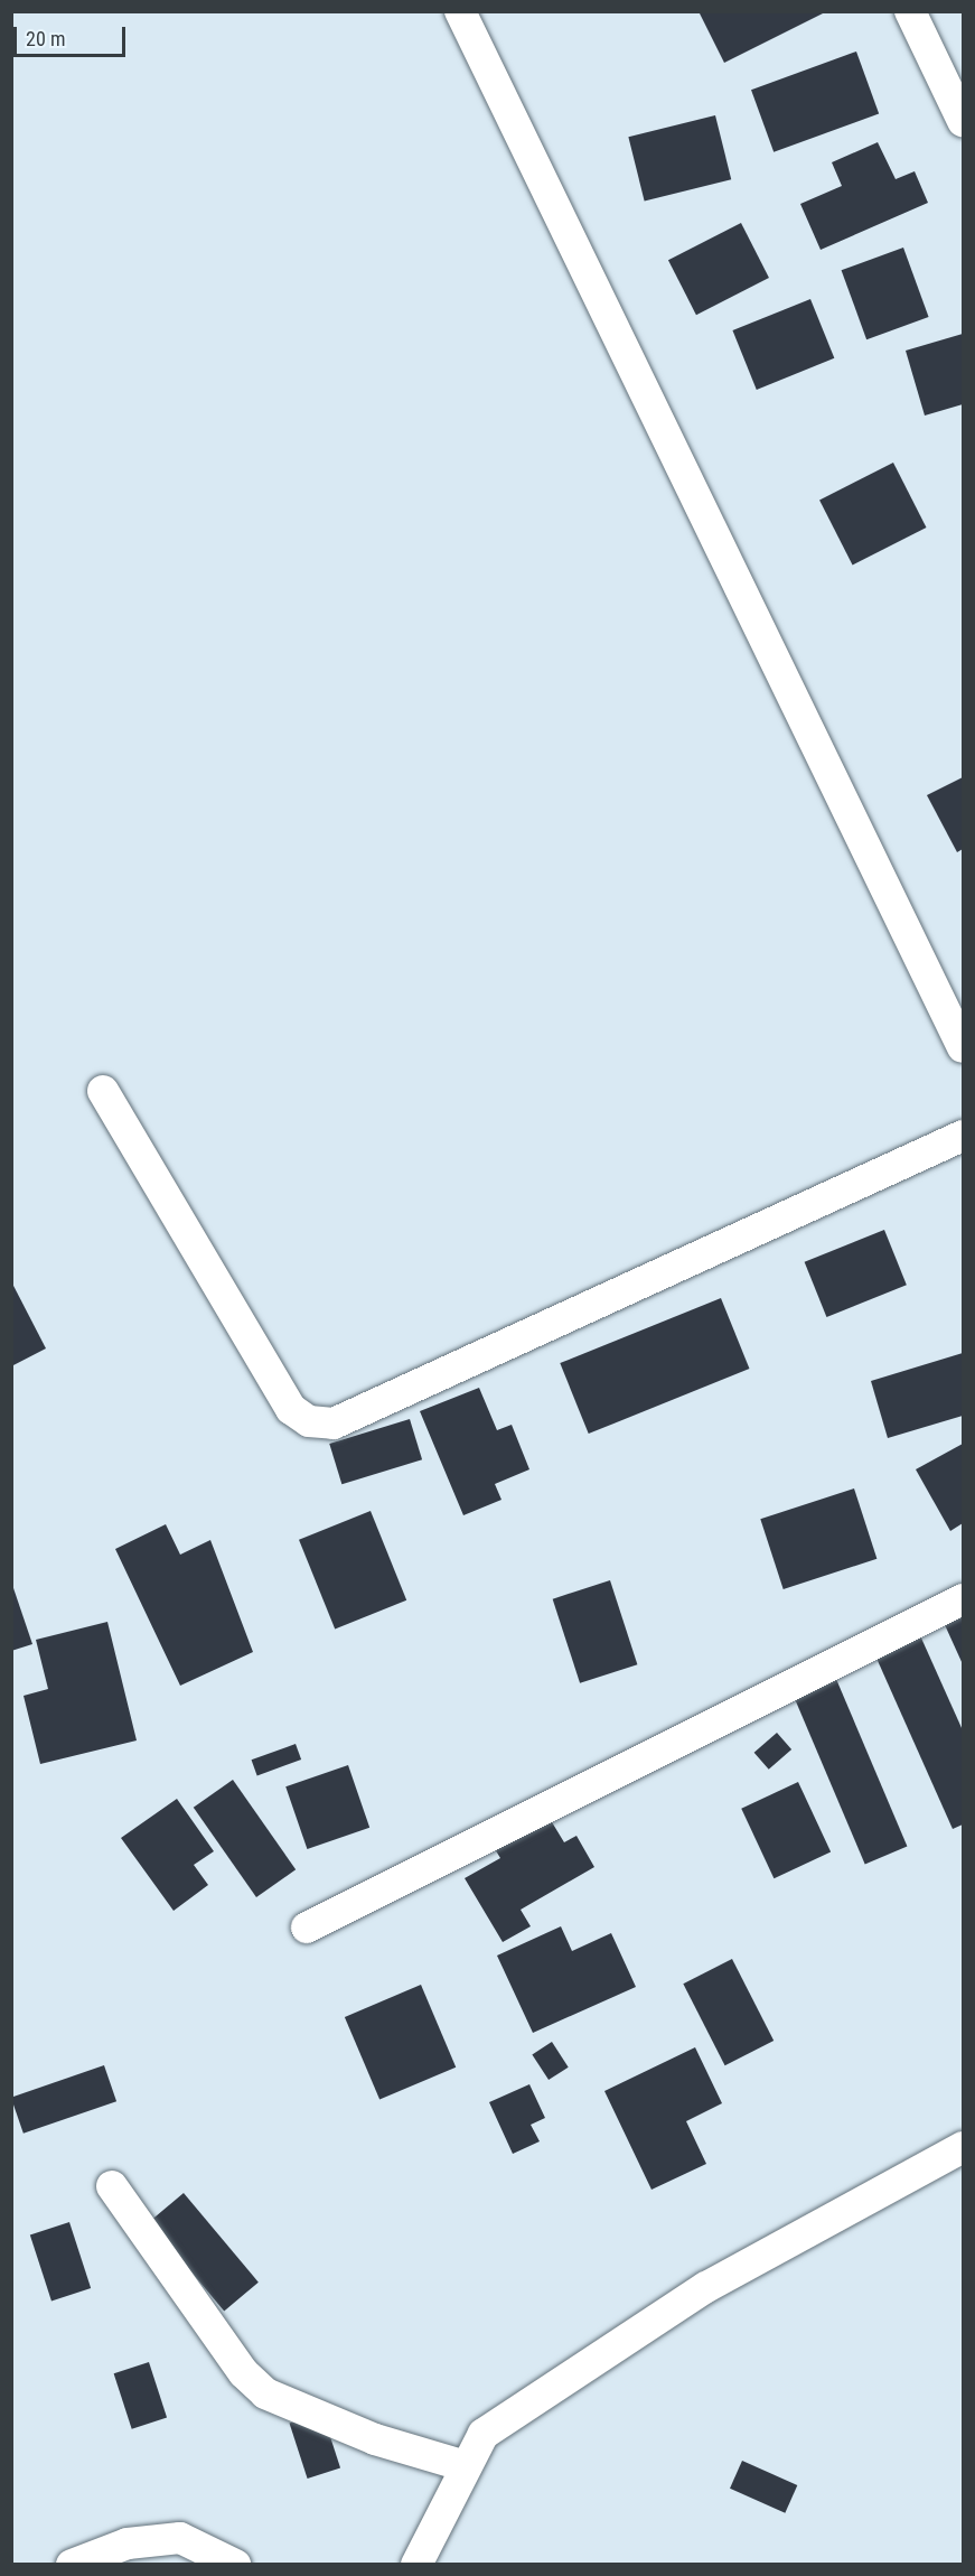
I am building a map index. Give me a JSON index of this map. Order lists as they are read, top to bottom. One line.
{"scale_bar":"20 m"}
